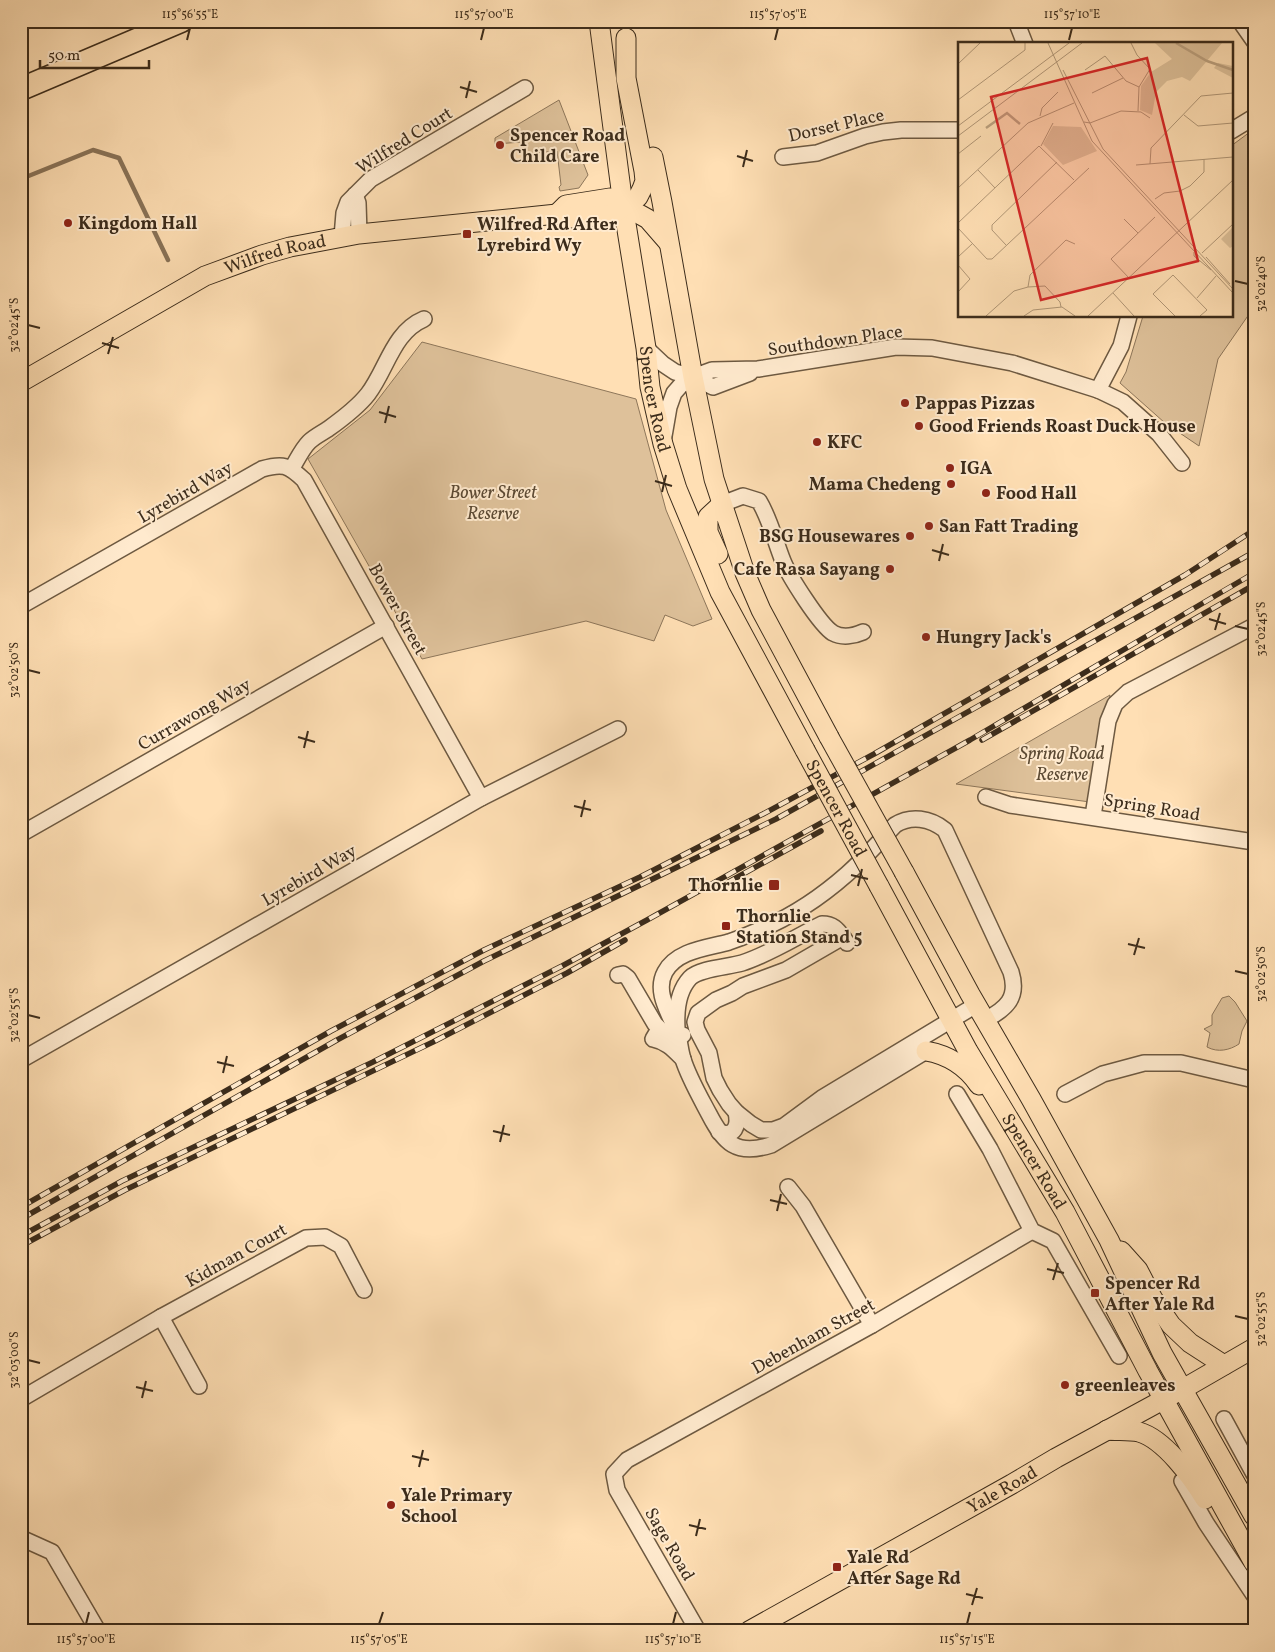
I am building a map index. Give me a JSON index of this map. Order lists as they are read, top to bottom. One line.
{"streets":{"main road":["Wilfred Road","Spencer Road","Yale Road"],"street":["Dorset Place","Wilfred Court","Southdown Place","Lyrebird Way","Bower Street","Currawong Way","Spring Road","Kidman Court","Debenham Street","Sage Road"]},"crossings":[["Wilfred Court","Wilfred Road"],["Wilfred Road","Spencer Road"],["Southdown Place","Spencer Road"],["Spencer Road","Yale Road"],["Lyrebird Way","Bower Street"],["Bower Street","Currawong Way"],["Debenham Street","Sage Road"]],"parks":["Bower Street Reserve","Spring Road Reserve"],"places":{"other":["Spencer Road Child Care","Kingdom Hall","Pappas Pizzas","Good Friends Roast Duck House","KFC","IGA","Mama Chedeng","Food Hall","San Fatt Trading","BSG Housewares","Cafe Rasa Sayang","Hungry Jack's","greenleaves","Yale Primary School"],"transit":["Wilfred Rd After Lyrebird Wy","Thornlie","Thornlie Station Stand 5","Spencer Rd After Yale Rd","Yale Rd After Sage Rd"]},"scale_bar":"50 m","coordinates":["115°56'55\"E","115°57'00\"E","115°57'05\"E","115°57'10\"E","32°02'40\"S","32°02'45\"S","32°02'50\"S","32°02'55\"S","32°03'00\"S","115°57'15\"E"]}
